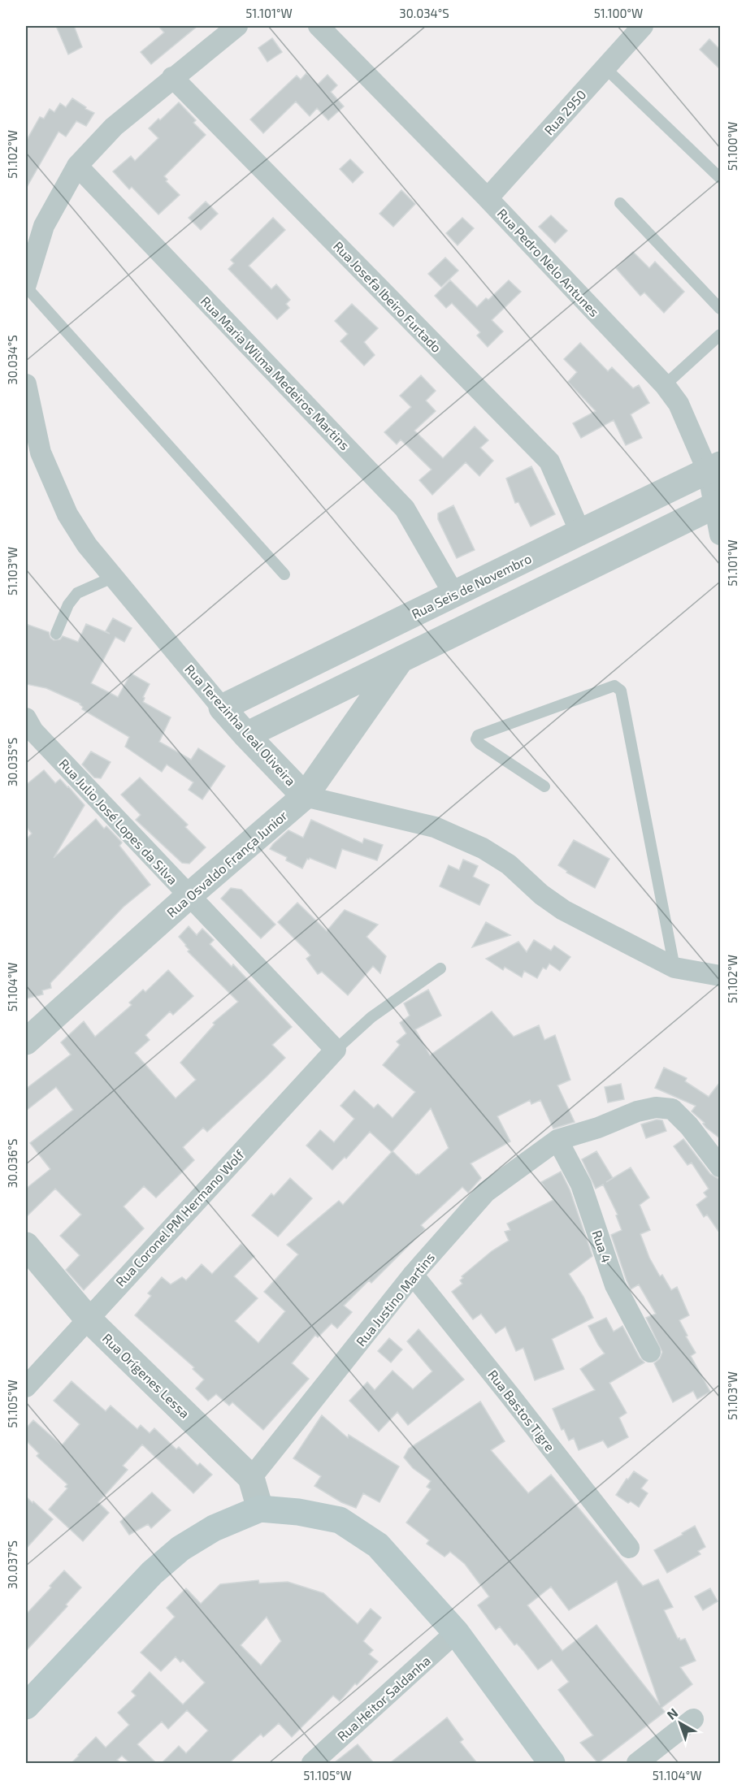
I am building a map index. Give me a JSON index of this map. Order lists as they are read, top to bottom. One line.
{"streets":{"street":["Rua 2950","Rua Pedro Nelo Antunes","Rua Josefa Ibeiro Furtado","Rua Maria Wilma Medeiros Martins","Rua Seis de Novembro","Rua Terezinha Leal Oliveira","Rua Julio José Lopes da Silva","Rua Osvaldo França Junior","Rua Coronel PM Hermano Wolf","Rua 4","Rua Justino Martins","Rua Orígenes Lessa","Rua Bastos Tigre","Rua Heitor Saldanha"]},"crossings":[["Rua 2950","Rua Pedro Nelo Antunes"],["Rua Pedro Nelo Antunes","Rua Seis de Novembro"],["Rua Josefa Ibeiro Furtado","Rua Seis de Novembro"],["Rua Maria Wilma Medeiros Martins","Rua Seis de Novembro"],["Rua Seis de Novembro","Rua Terezinha Leal Oliveira"],["Rua Terezinha Leal Oliveira","Rua Osvaldo França Junior"],["Rua Julio José Lopes da Silva","Rua Osvaldo França Junior"],["Rua Julio José Lopes da Silva","Rua Coronel PM Hermano Wolf"],["Rua Coronel PM Hermano Wolf","Rua Orígenes Lessa"],["Rua 4","Rua Justino Martins"],["Rua Justino Martins","Rua Orígenes Lessa"],["Rua Justino Martins","Rua Bastos Tigre"]],"north":"top left","coordinates":["51.101°W","30.034°S","51.100°W","51.102°W","51.103°W","30.035°S","51.104°W","30.036°S","51.105°W","30.037°S"]}
